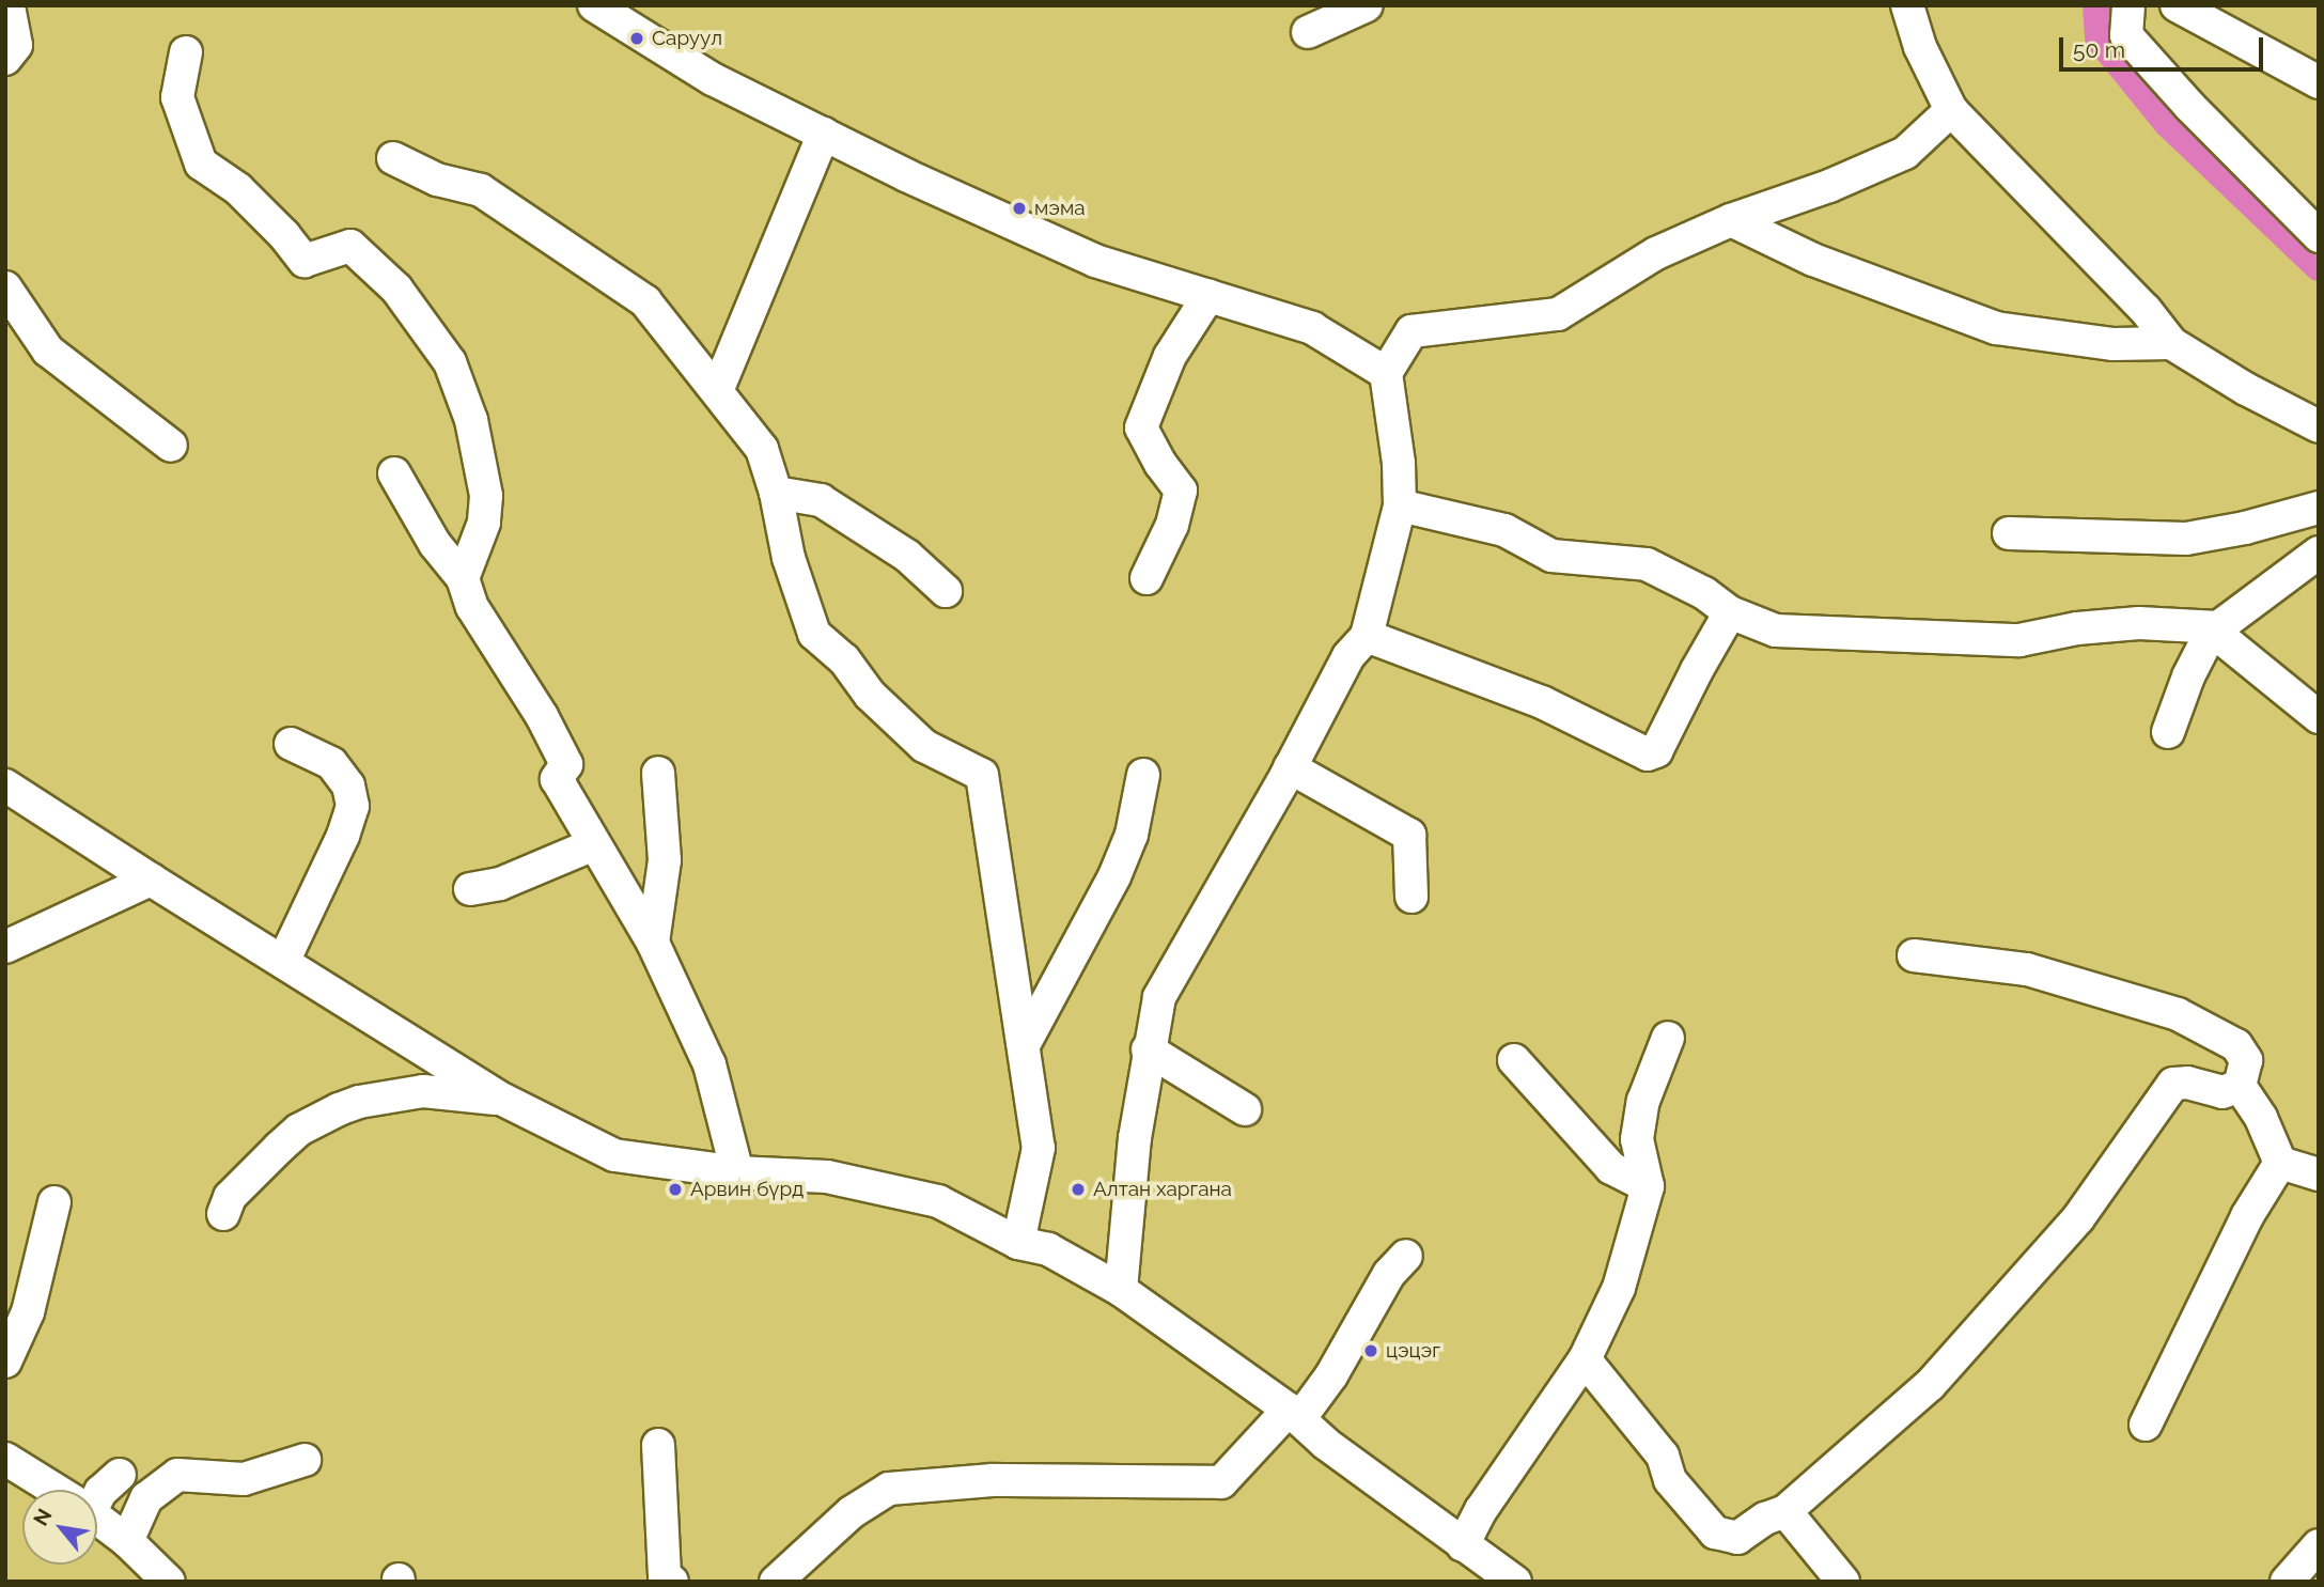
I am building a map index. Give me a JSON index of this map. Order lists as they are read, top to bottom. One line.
{"places":["Саруул","мэма","Арвин бүрд","Алтан харгана","цэцэг"],"scale_bar":"50 m","north":"top left"}
